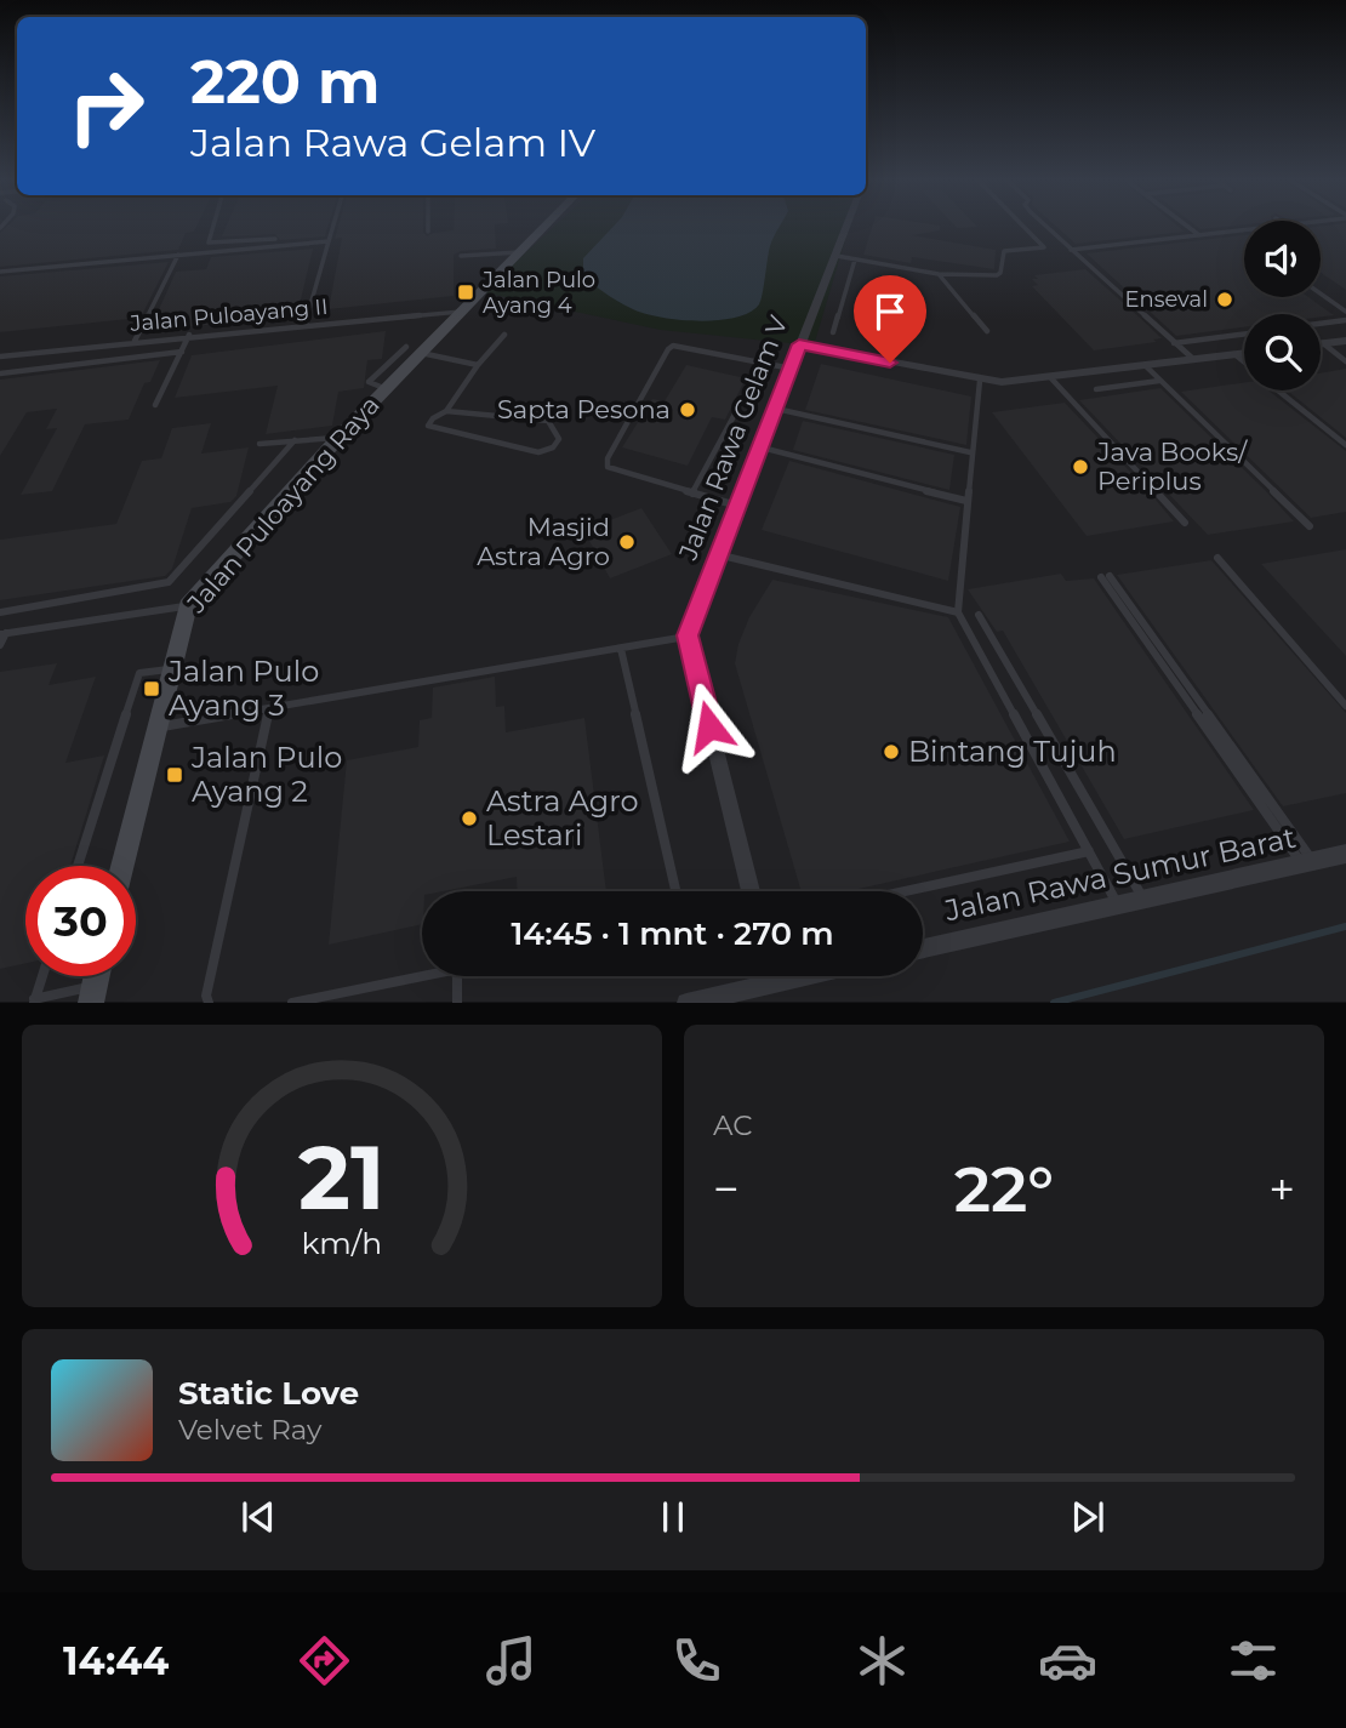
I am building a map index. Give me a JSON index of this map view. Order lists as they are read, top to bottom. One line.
{"streets":{"street":["Jalan Rawa Gelam V","Jalan Puloayang Raya","Jalan Rawa Sumur Barat"],"lane":["Jalan Puloayang II"]},"crossings":[["Jalan Puloayang II","Jalan Puloayang Raya"]],"places":{"transit":["Jalan Pulo Ayang 4","Jalan Pulo Ayang 3","Jalan Pulo Ayang 2"],"other":["Enseval","Sapta Pesona","Java Books/ Periplus","Masjid Astra Agro","Bintang Tujuh","Astra Agro Lestari"]},"page":{"turn":["220 m","Jalan Rawa Gelam IV"],"limit":"30","trip":"14:45 · 1 mnt · 270 m","tile":"AC","heat":["−","22°","+"],"song":["Static Love","Velvet Ray"],"tabs":"14:44","gauge":["21","km/h"]}}
